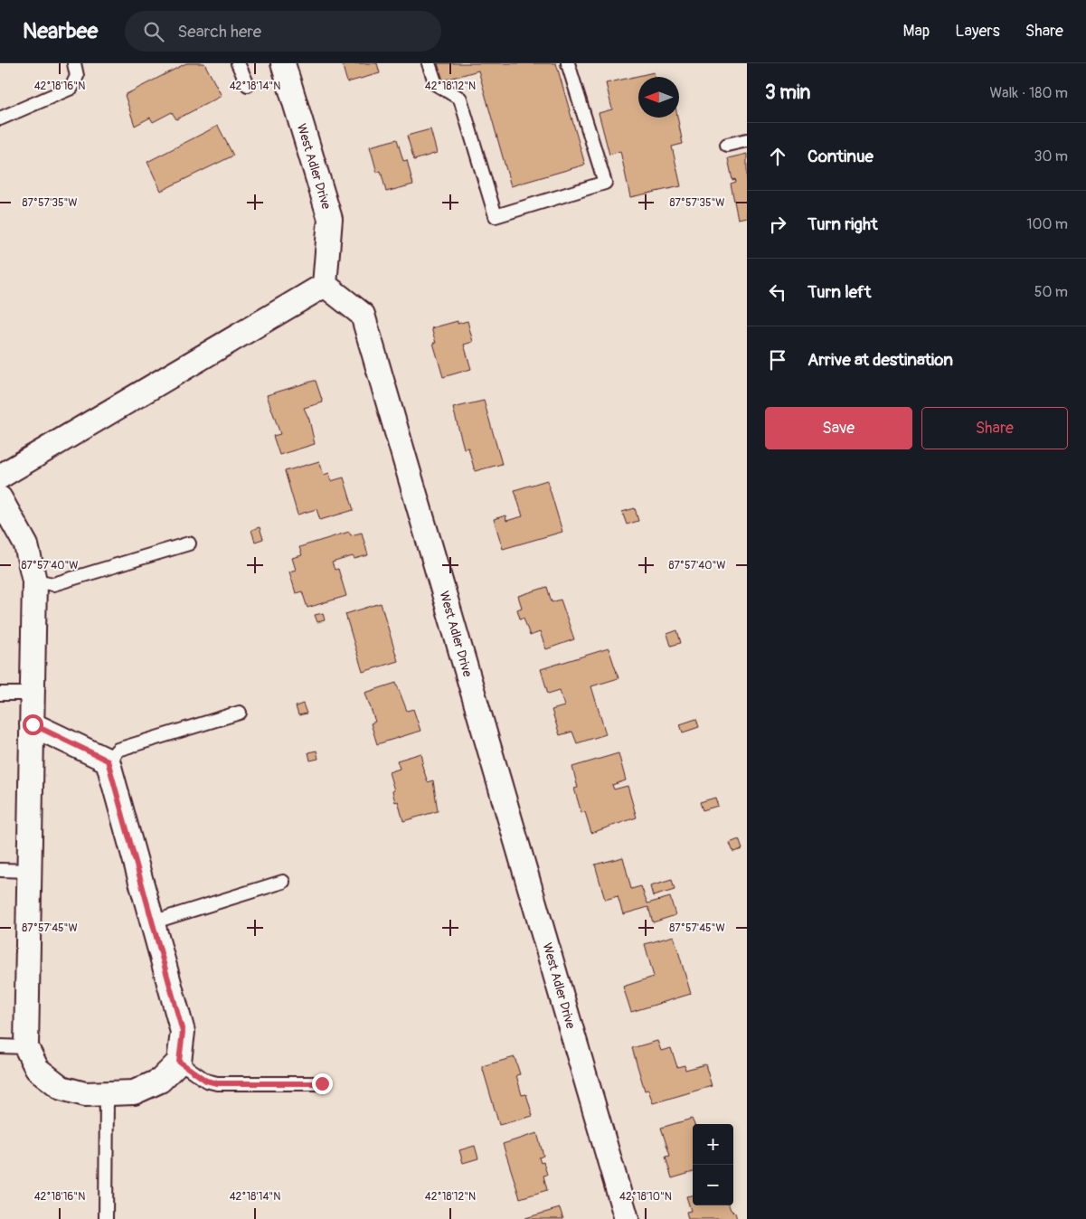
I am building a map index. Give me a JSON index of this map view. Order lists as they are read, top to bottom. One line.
{"streets":{"street":["West Adler Drive"]},"north":"left","page":{"header":"Nearbee","search":"Search here","nav":["Map","Layers","Share"],"heading":["3 min","Walk · 180 m"],"list":[["Continue","30 m"],["Turn right","100 m"],["Turn left","50 m"],"Arrive at destination"],"buttons":["Save","Share"],"map_buttons":["+","−"]},"coordinates":["42°18'16\"N","42°18'14\"N","42°18'12\"N","87°57'35\"W","87°57'40\"W","87°57'45\"W","42°18'10\"N"]}
